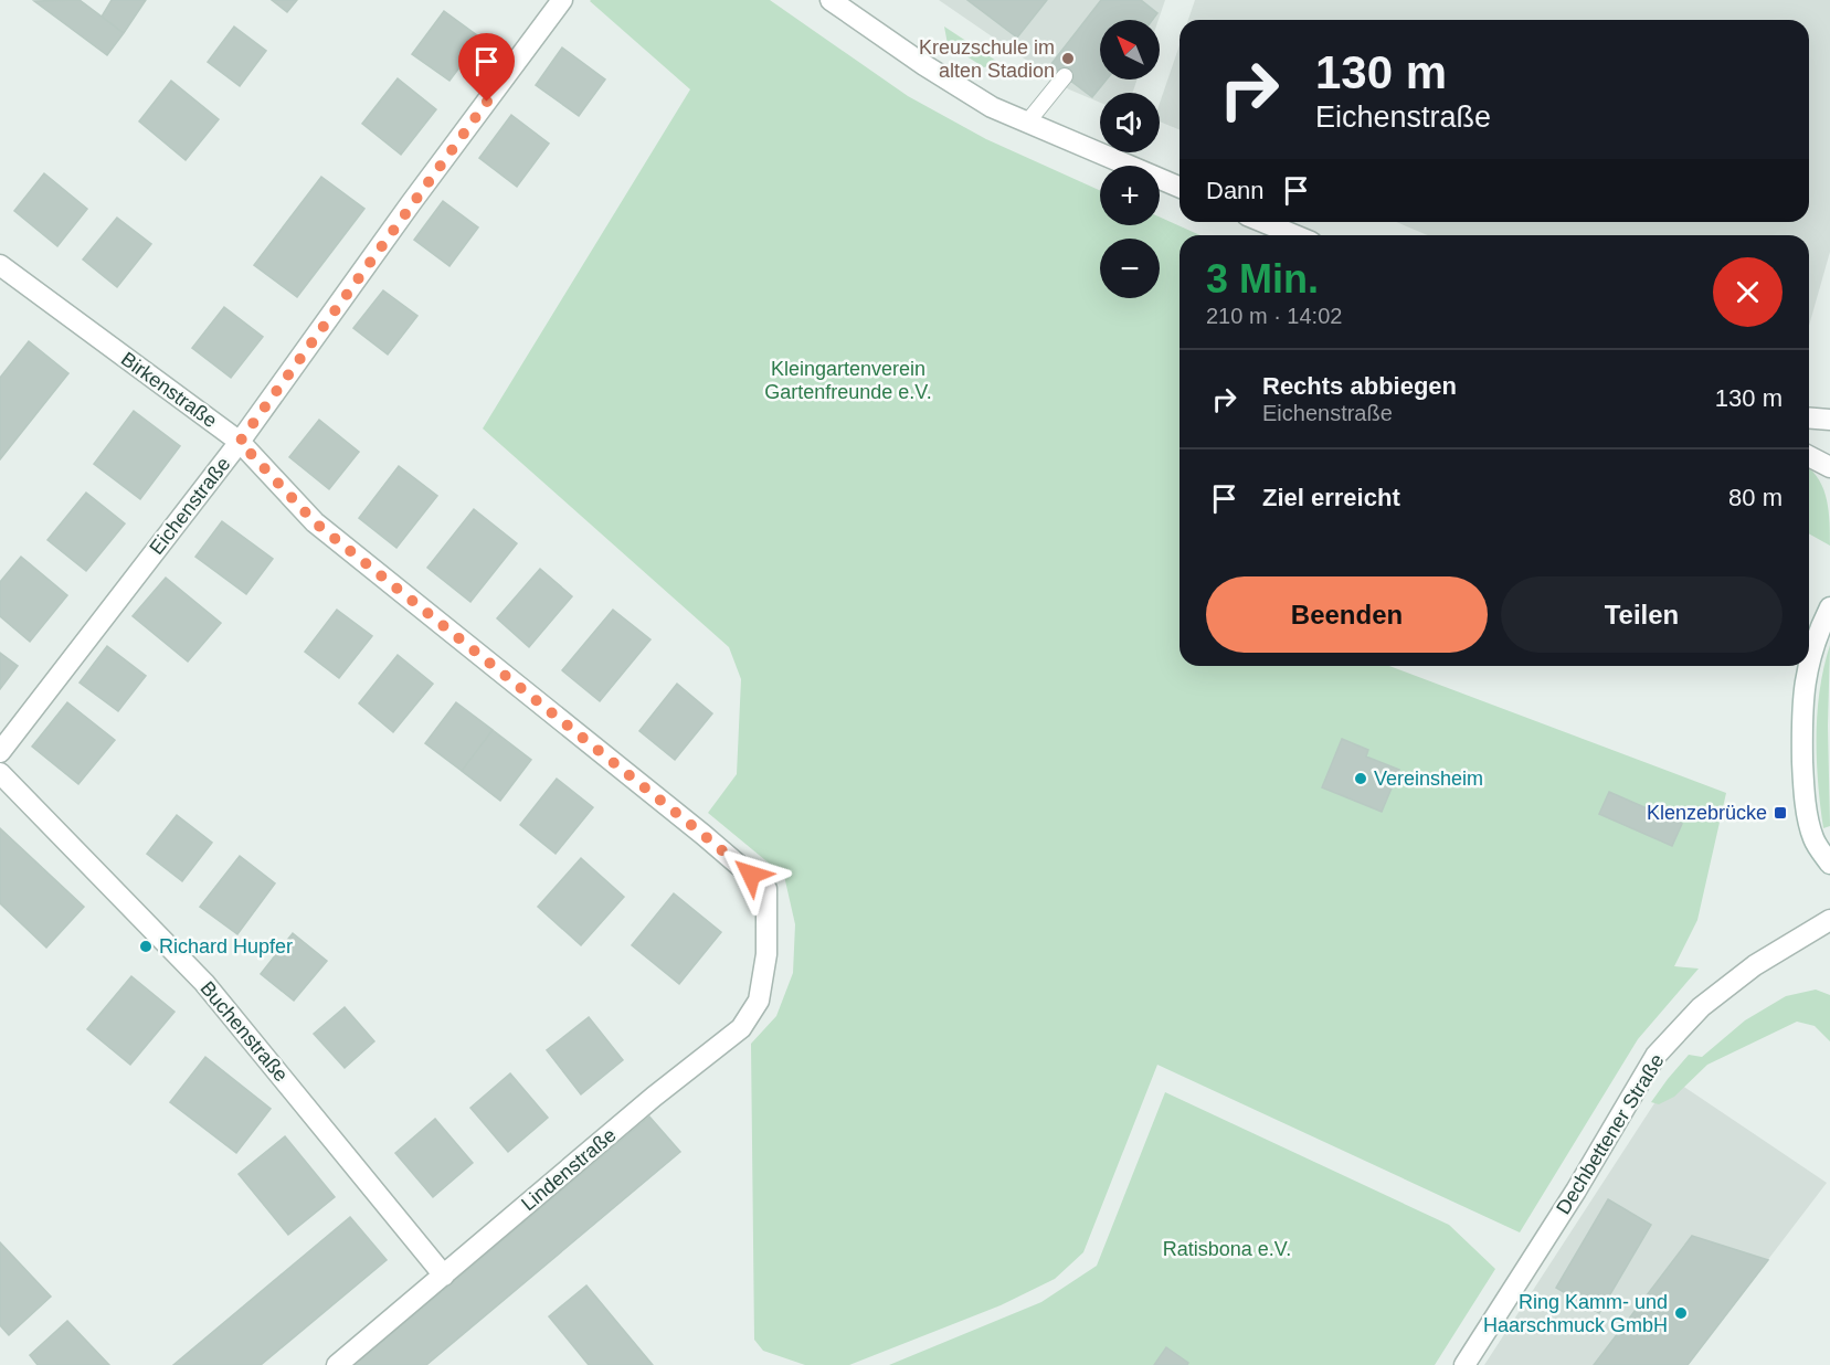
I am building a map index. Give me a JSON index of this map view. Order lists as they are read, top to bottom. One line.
{"streets":{"street":["Birkenstraße","Eichenstraße","Buchenstraße","Dechbettener Straße","Lindenstraße"]},"crossings":[["Birkenstraße","Eichenstraße"],["Birkenstraße","Lindenstraße"],["Buchenstraße","Lindenstraße"]],"parks":["Kleingartenverein Gartenfreunde e.V.","Ratisbona e.V."],"places":{"other":["Kreuzschule im alten Stadion","Vereinsheim","Richard Hupfer","Ring Kamm- und Haarschmuck GmbH"],"transit":["Klenzebrücke"]},"north":"top left","page":{"map_buttons":["+","−"],"turn":["130 m","Eichenstraße"],"then":"Dann","heading":["3 Min.","210 m · 14:02"],"list":[{"name":"Rechts abbiegen","note":"Eichenstraße","value":"130 m"},{"name":"Ziel erreicht","value":"80 m"}],"buttons":["Beenden","Teilen"]}}
